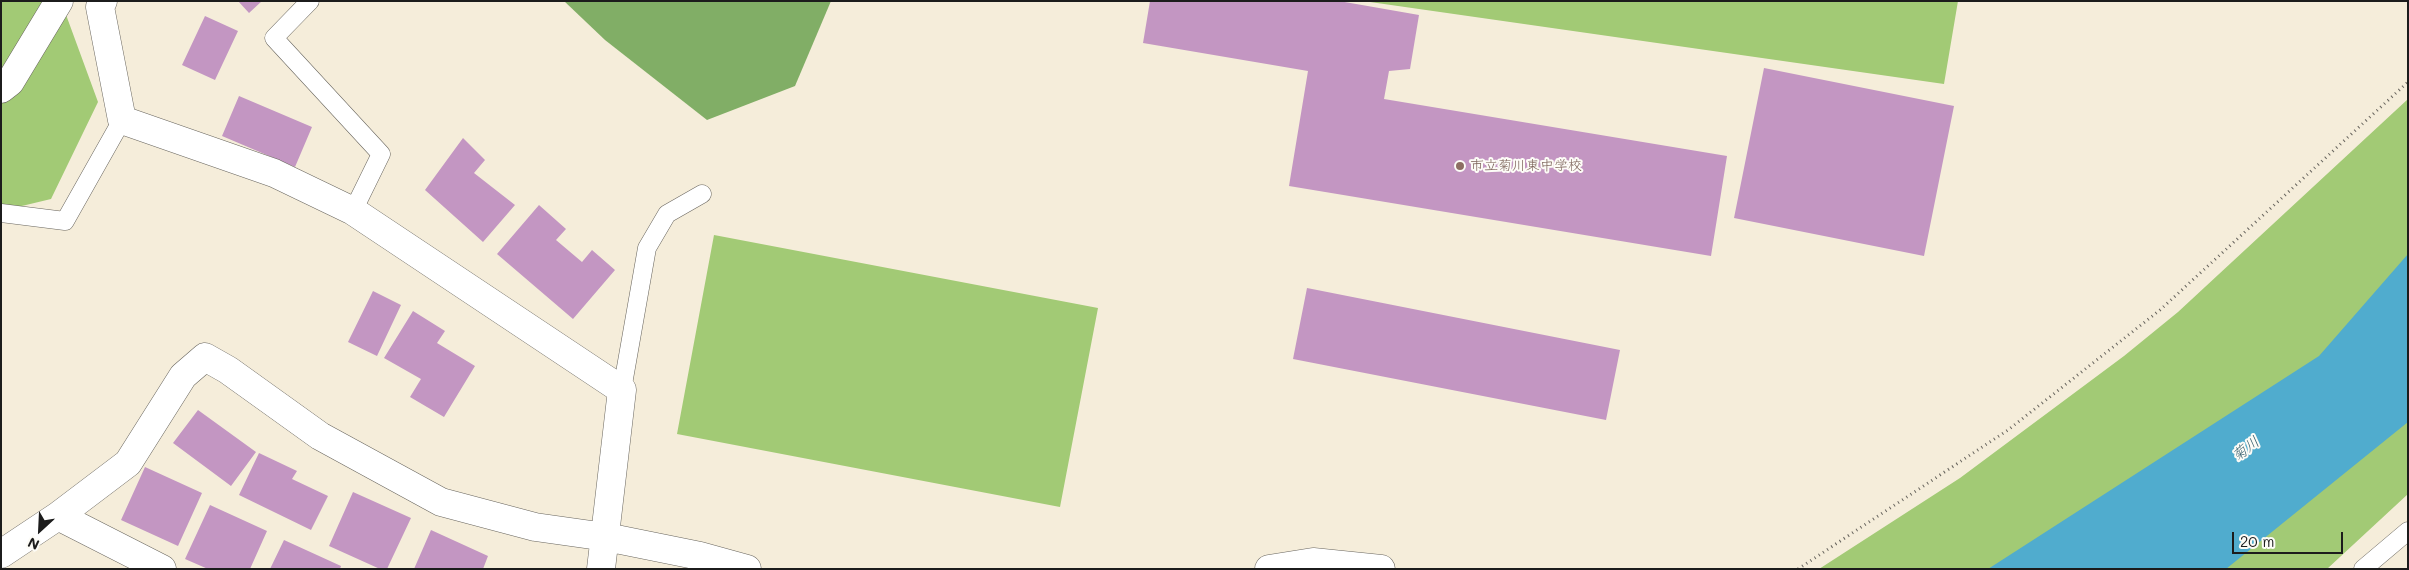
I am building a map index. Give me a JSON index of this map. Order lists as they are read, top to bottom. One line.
{"water":["菊川"],"places":["市立菊川東中学校"],"scale_bar":"20 m","north":"bottom left"}
